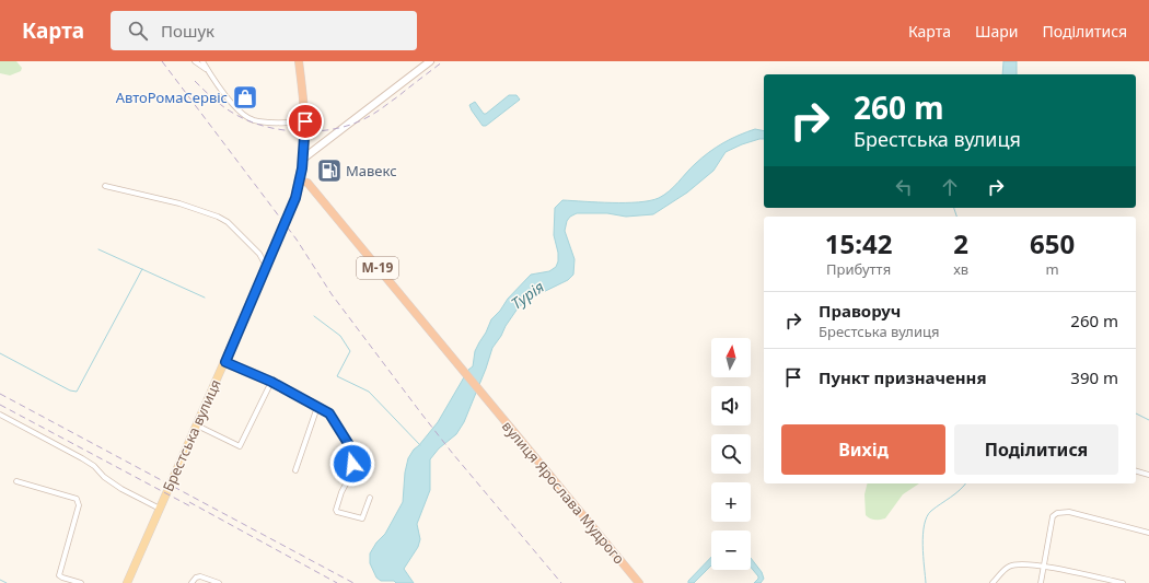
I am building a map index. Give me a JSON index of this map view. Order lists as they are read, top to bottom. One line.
{"streets":{"highway":["М-19","Брестська вулиця","вулиця Ярослава Мудрого"]},"crossings":[["Брестська вулиця","вулиця Ярослава Мудрого"]],"water":["Турія"],"places":{"shop":["АвтоРомаСервіс"],"fuel station":["Мавекс"]},"north":"top","page":{"header":"Карта","search":"Пошук","nav":["Карта","Шари","Поділитися"],"turn":["260 m","Брестська вулиця"],"eta":["15:42","Прибуття","2","хв","650","m"],"list":[{"name":"Праворуч","note":"Брестська вулиця","value":"260 m"},{"name":"Пункт призначення","value":"390 m"}],"map_buttons":["+","−"],"buttons":["Вихід","Поділитися"]}}
